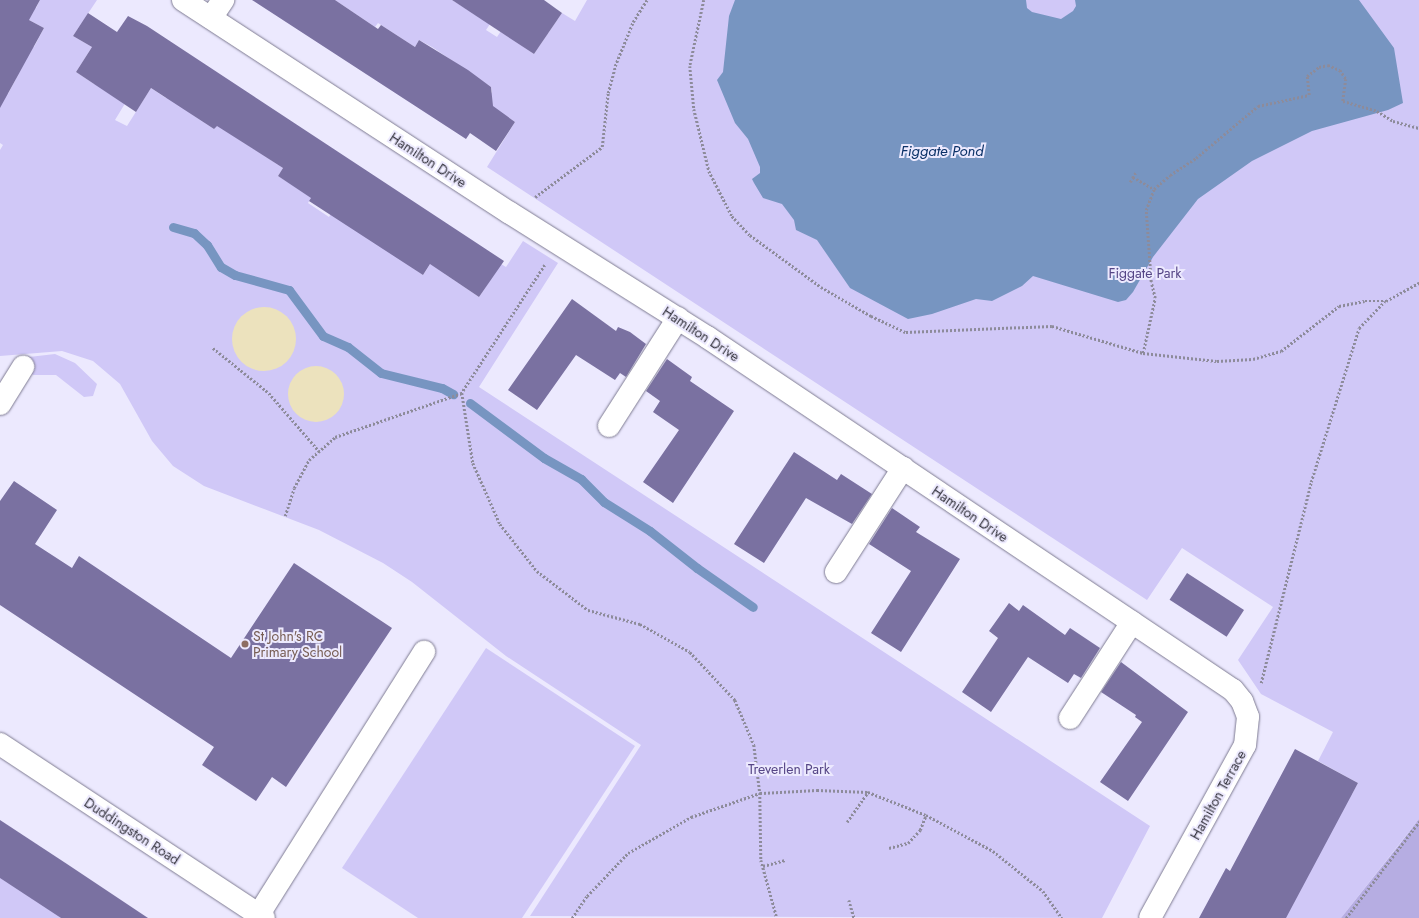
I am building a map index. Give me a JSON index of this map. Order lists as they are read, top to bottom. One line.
{"streets":{"street":["Hamilton Drive","Hamilton Terrace","Duddingston Road"]},"crossings":[["Hamilton Drive","Hamilton Terrace"]],"water":["Figgate Pond"],"parks":["Figgate Park","Treverlen Park"],"places":["St John's RC Primary School"]}
